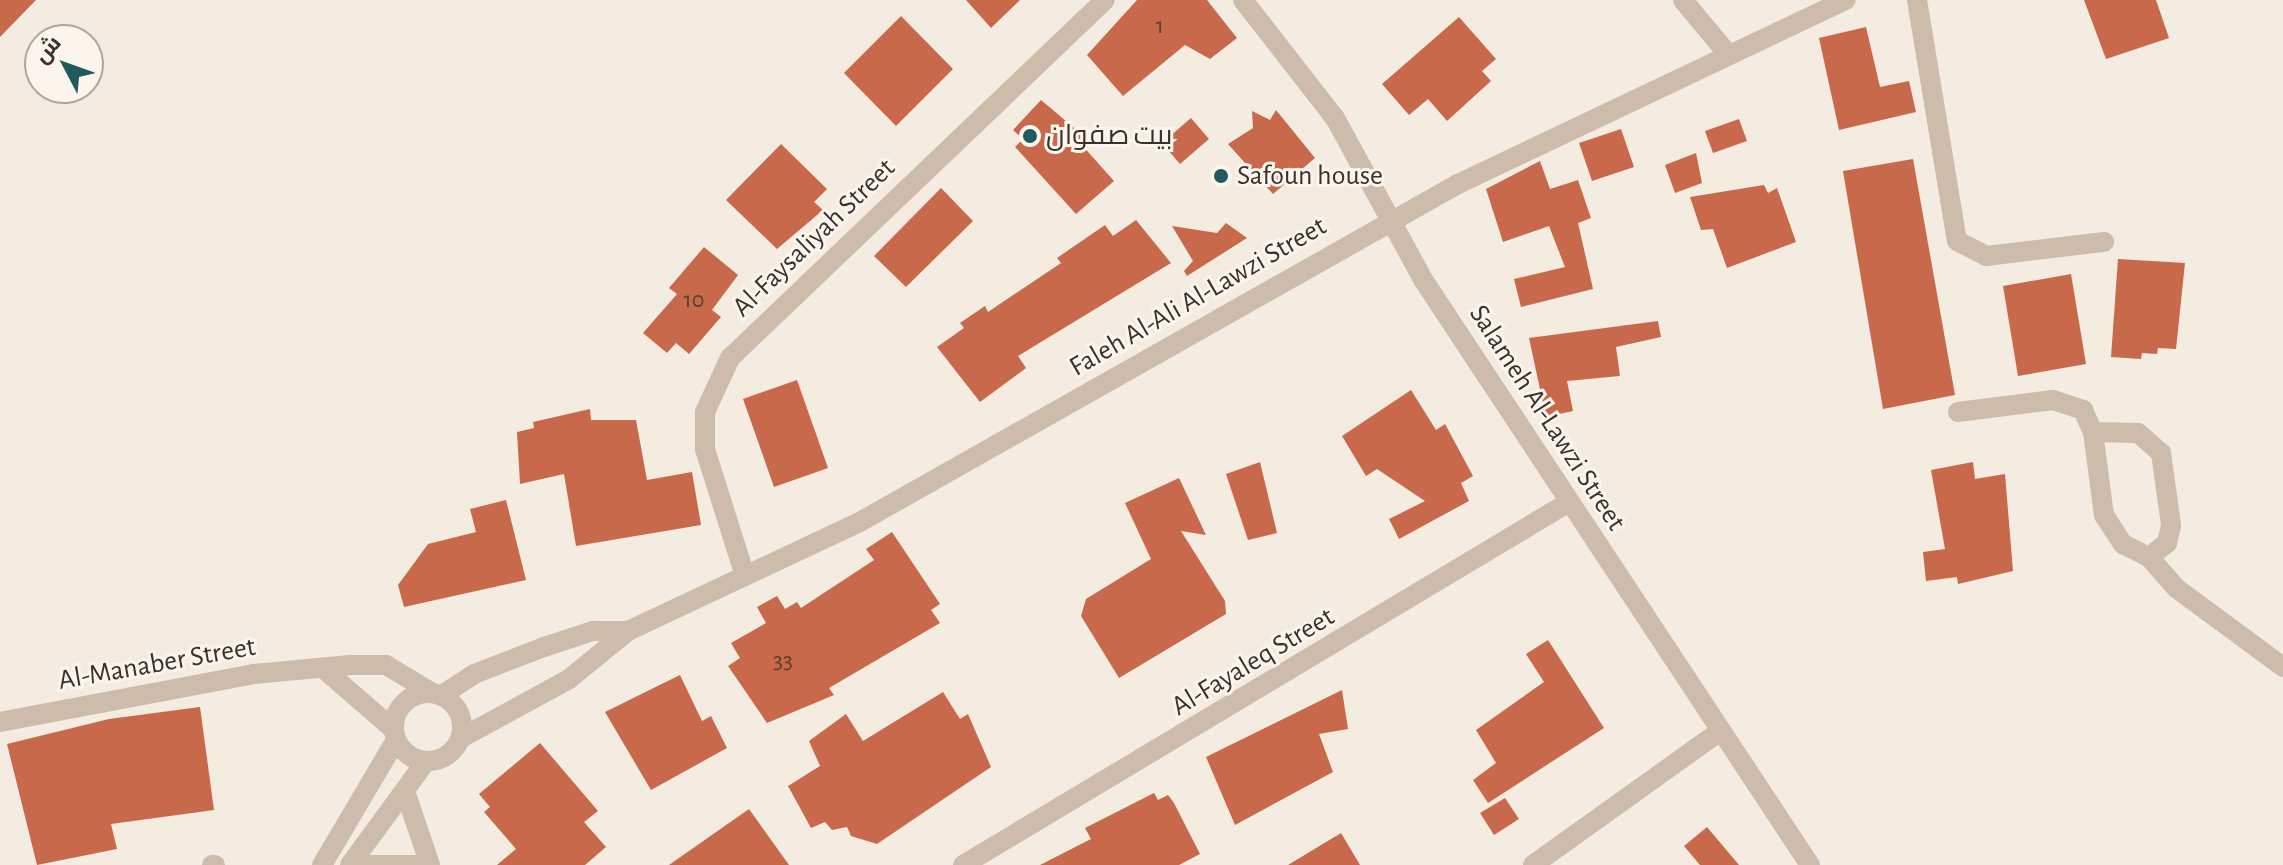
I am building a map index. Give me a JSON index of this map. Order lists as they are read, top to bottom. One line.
{"streets":{"street":["Al-Faysaliyah Street","Faleh Al-Ali Al-Lawzi Street","Salameh Al-Lawzi Street","Al-Fayaleq Street","Al-Manaber Street"]},"crossings":[["Al-Faysaliyah Street","Faleh Al-Ali Al-Lawzi Street"],["Faleh Al-Ali Al-Lawzi Street","Salameh Al-Lawzi Street"],["Faleh Al-Ali Al-Lawzi Street","Al-Manaber Street"],["Salameh Al-Lawzi Street","Al-Fayaleq Street"]],"places":["بيت صفوان","Safoun house"],"house_numbers":["1","10","33"],"north":"top left"}
